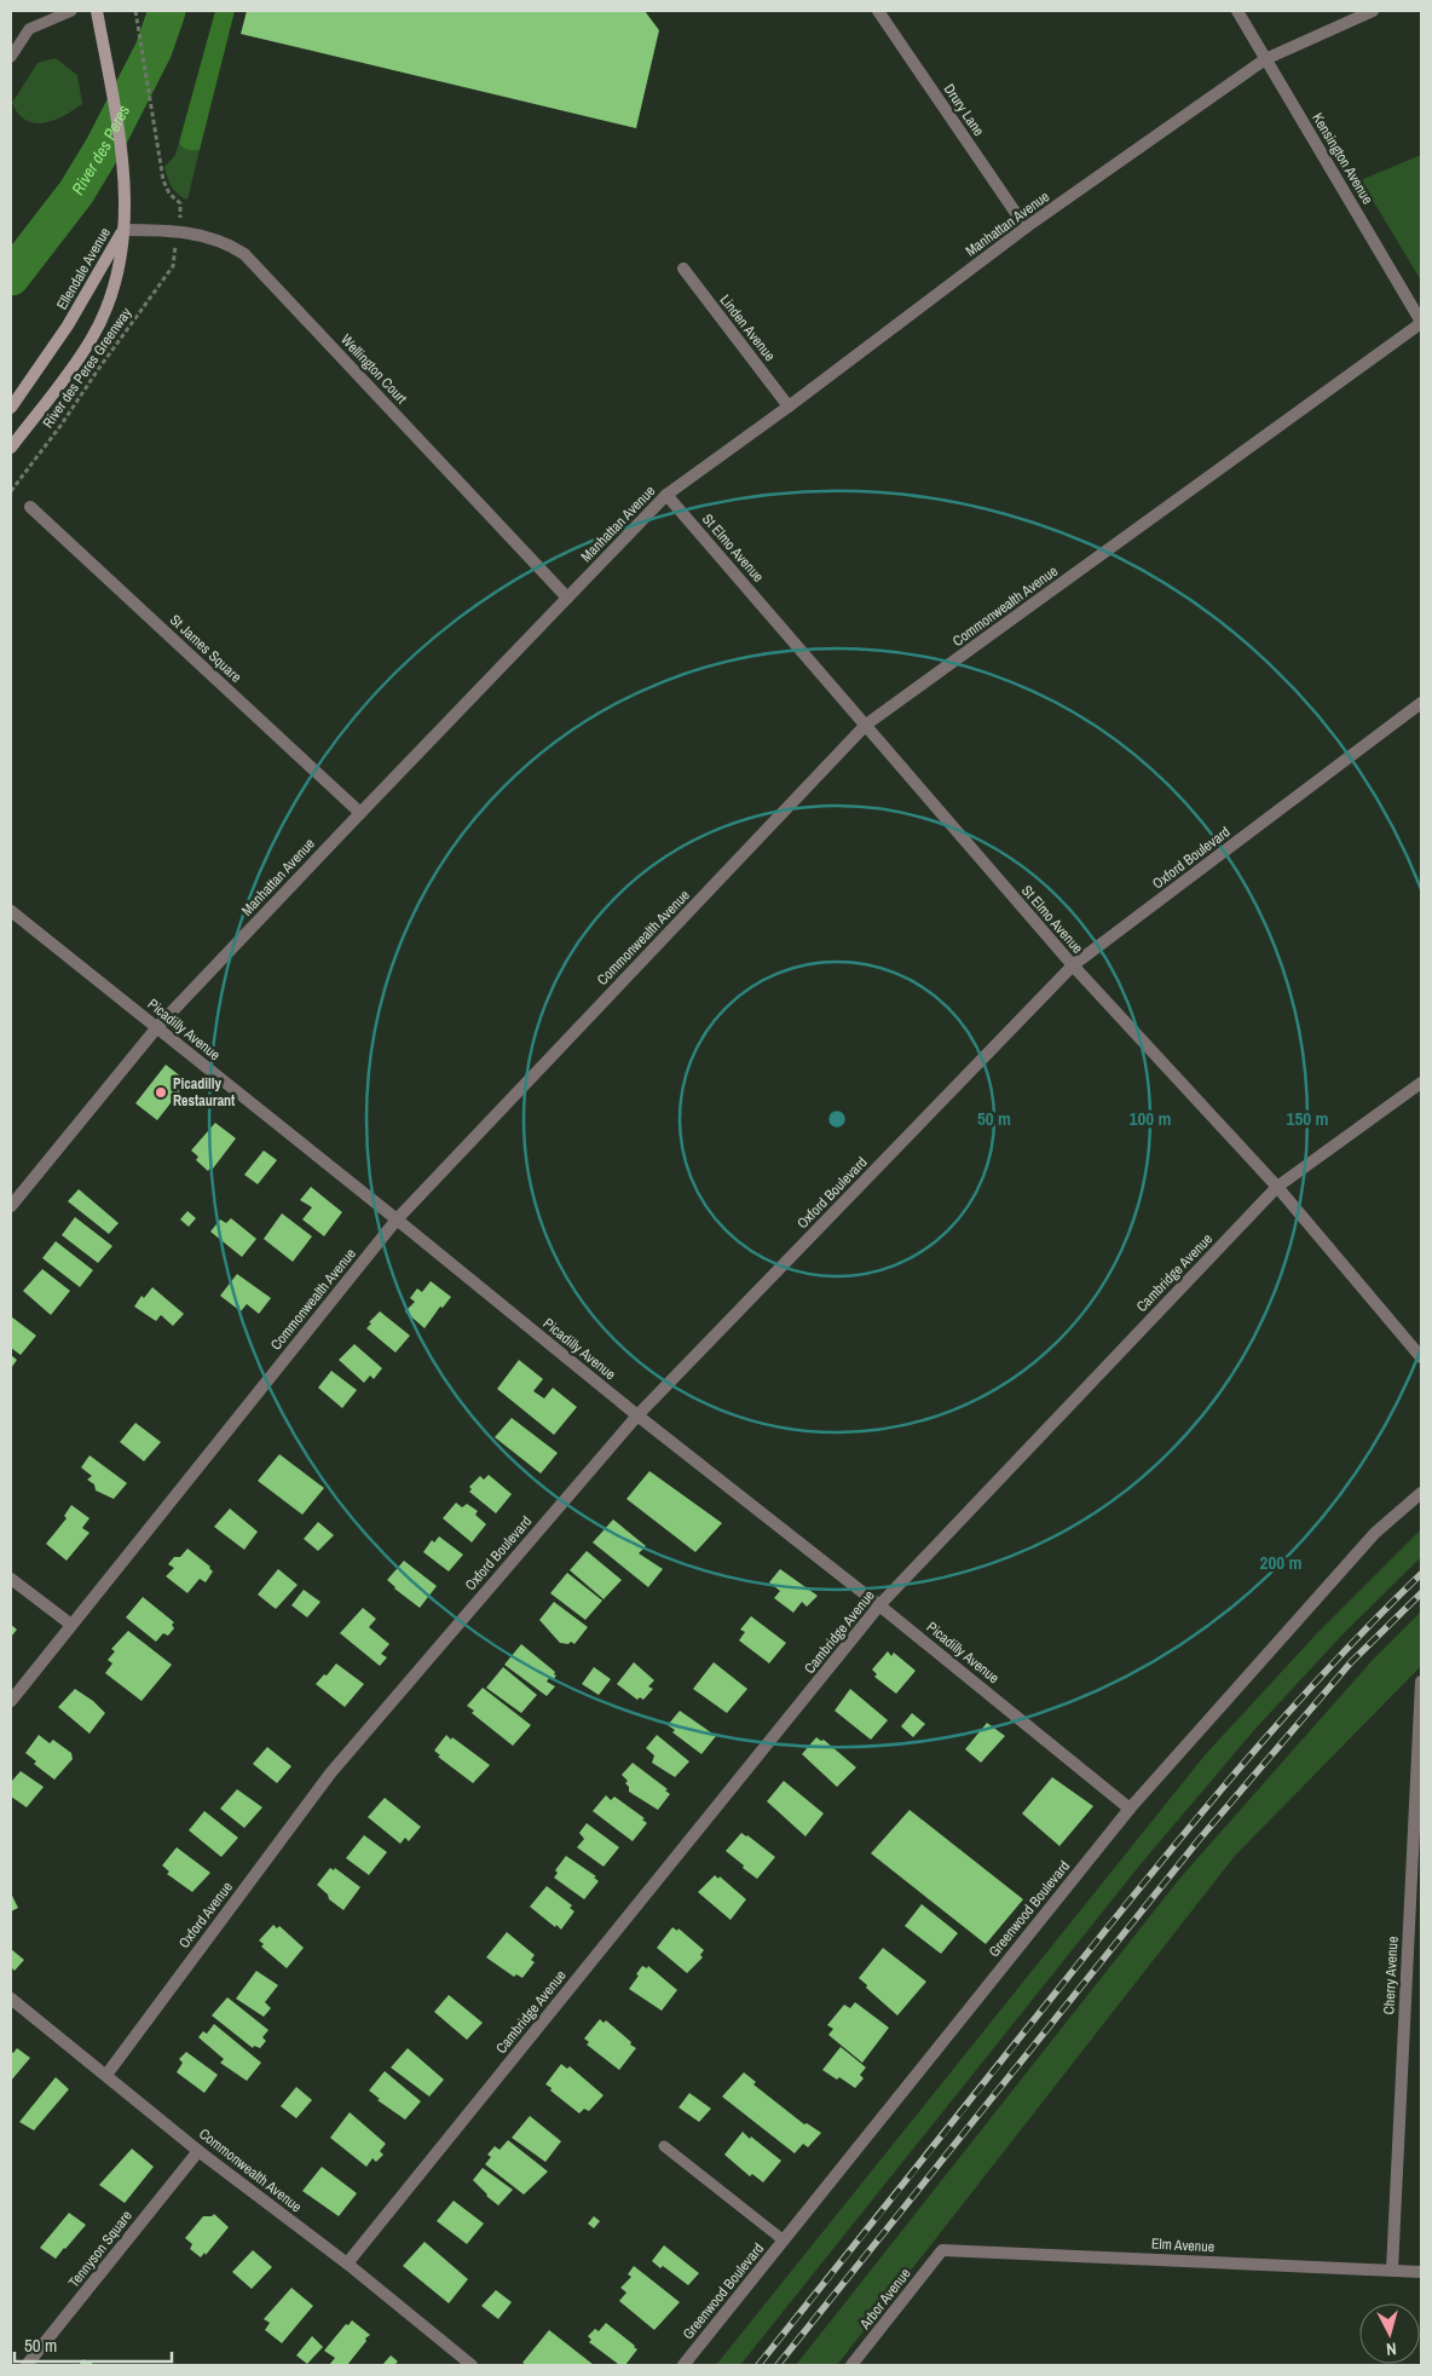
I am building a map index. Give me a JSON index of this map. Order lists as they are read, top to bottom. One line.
{"streets":{"main road":["Ellendale Avenue"],"street":["Drury Lane","Kensington Avenue","Manhattan Avenue","Linden Avenue","Wellington Court","St Elmo Avenue","Commonwealth Avenue","St James Square","Oxford Boulevard","Picadilly Avenue","Cambridge Avenue","Greenwood Boulevard","Oxford Avenue","Cherry Avenue","Elm Avenue","Tennyson Square","Arbor Avenue"],"path":["River des Peres Greenway"]},"crossings":[["Drury Lane","Manhattan Avenue"],["Kensington Avenue","Manhattan Avenue"],["Kensington Avenue","Commonwealth Avenue"],["Manhattan Avenue","Linden Avenue"],["Manhattan Avenue","Wellington Court"],["Manhattan Avenue","St Elmo Avenue"],["Manhattan Avenue","St James Square"],["Manhattan Avenue","Picadilly Avenue"],["Ellendale Avenue","Wellington Court"],["St Elmo Avenue","Commonwealth Avenue"],["St Elmo Avenue","Oxford Boulevard"],["St Elmo Avenue","Cambridge Avenue"],["Commonwealth Avenue","Picadilly Avenue"],["Commonwealth Avenue","Cambridge Avenue"],["Commonwealth Avenue","Oxford Avenue"],["Commonwealth Avenue","Tennyson Square"],["Oxford Boulevard","Picadilly Avenue"],["Oxford Boulevard","Oxford Avenue"],["Picadilly Avenue","Cambridge Avenue"],["Picadilly Avenue","Greenwood Boulevard"],["Cherry Avenue","Elm Avenue"],["Elm Avenue","Arbor Avenue"]],"water":["River des Peres"],"places":["Picadilly Restaurant"],"scale_bar":"50 m","north":"bottom","rings":["50 m","100 m","150 m","200 m"]}
